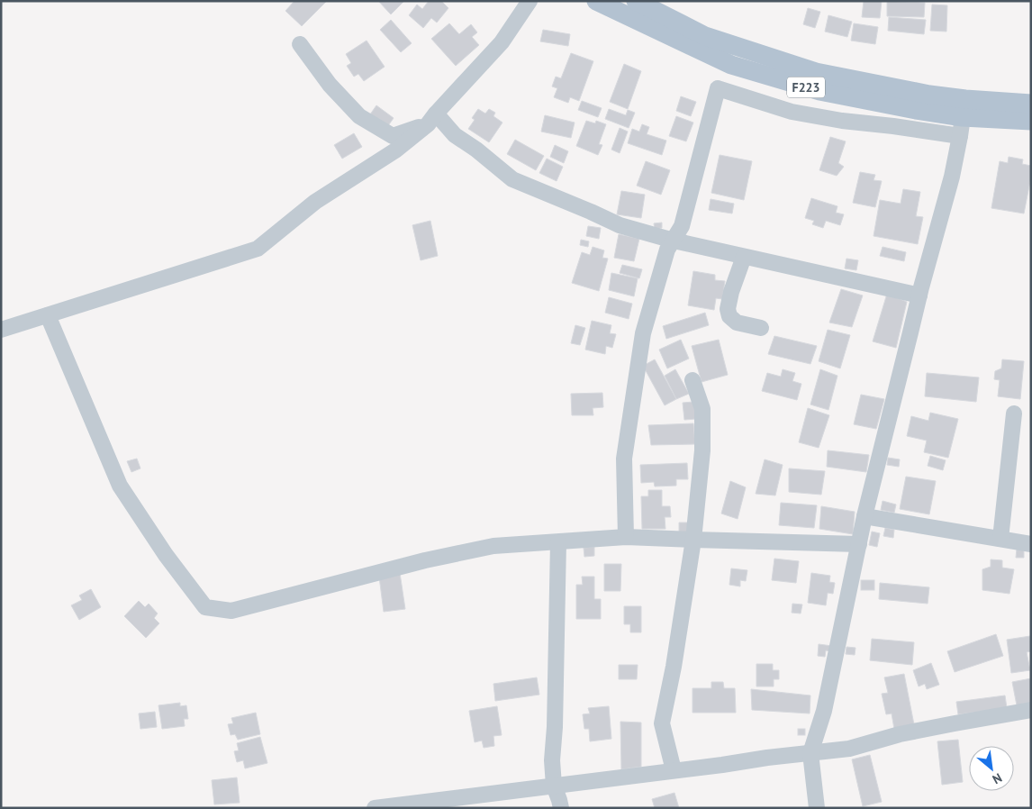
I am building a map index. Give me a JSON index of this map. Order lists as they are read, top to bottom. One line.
{"streets":{"main road":["F223"]},"north":"bottom right"}
